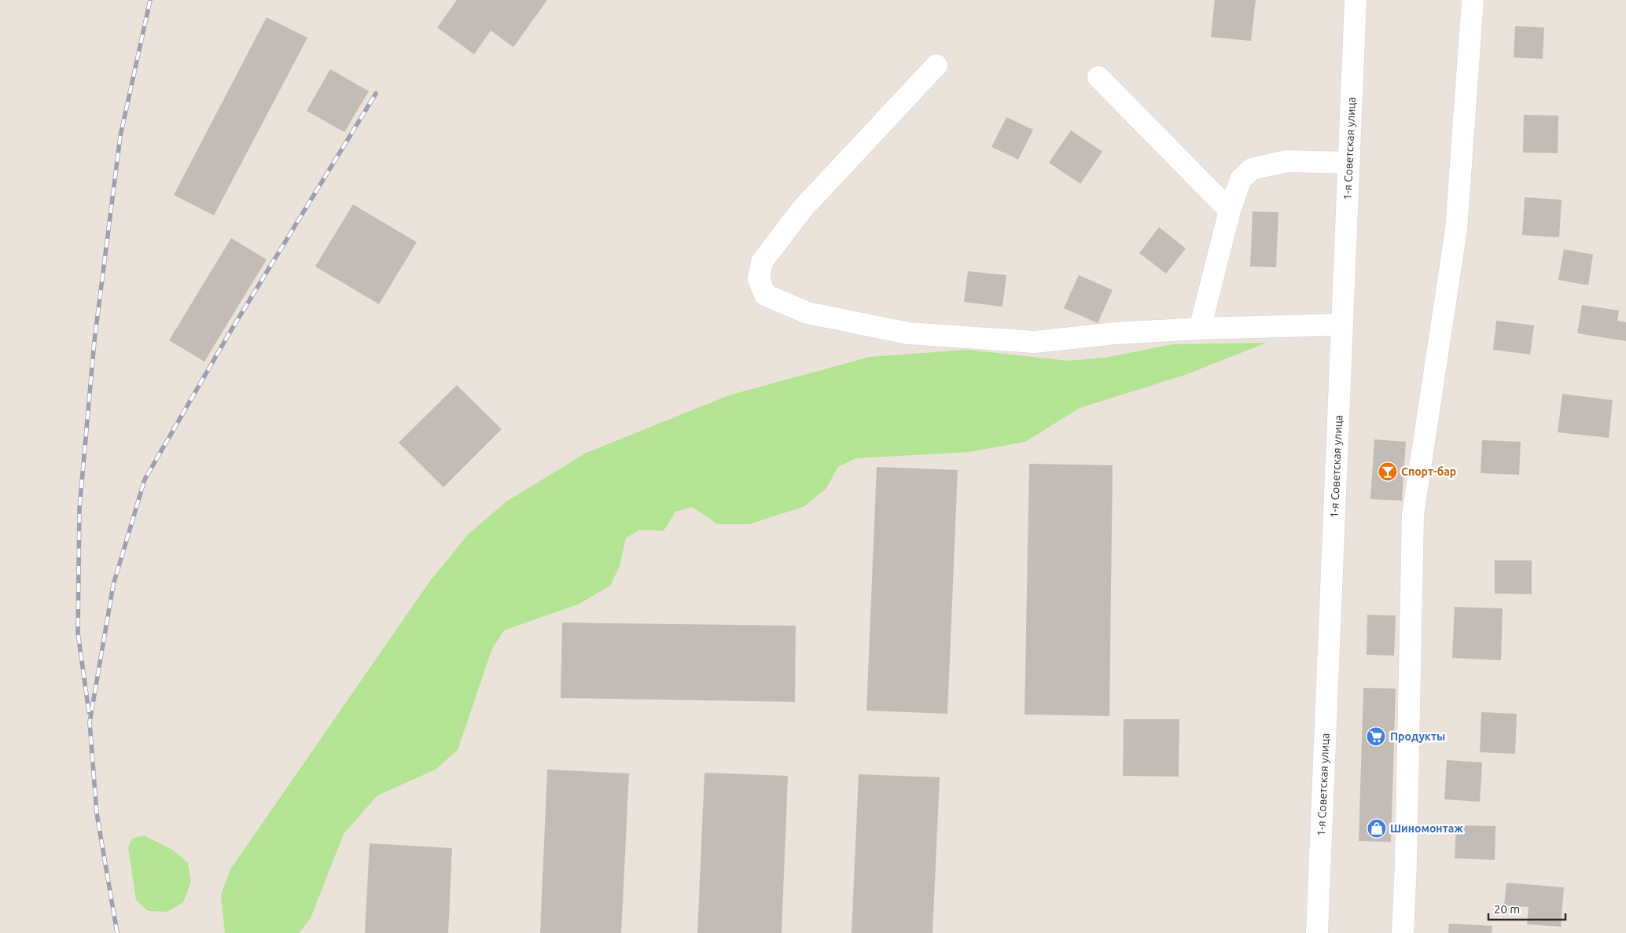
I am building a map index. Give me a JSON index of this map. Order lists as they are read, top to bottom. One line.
{"streets":{"street":["1-я Советская улица"]},"places":{"bar":["Спорт-бар"],"supermarket":["Продукты"],"shop":["Шиномонтаж"]},"scale_bar":"20 m"}
